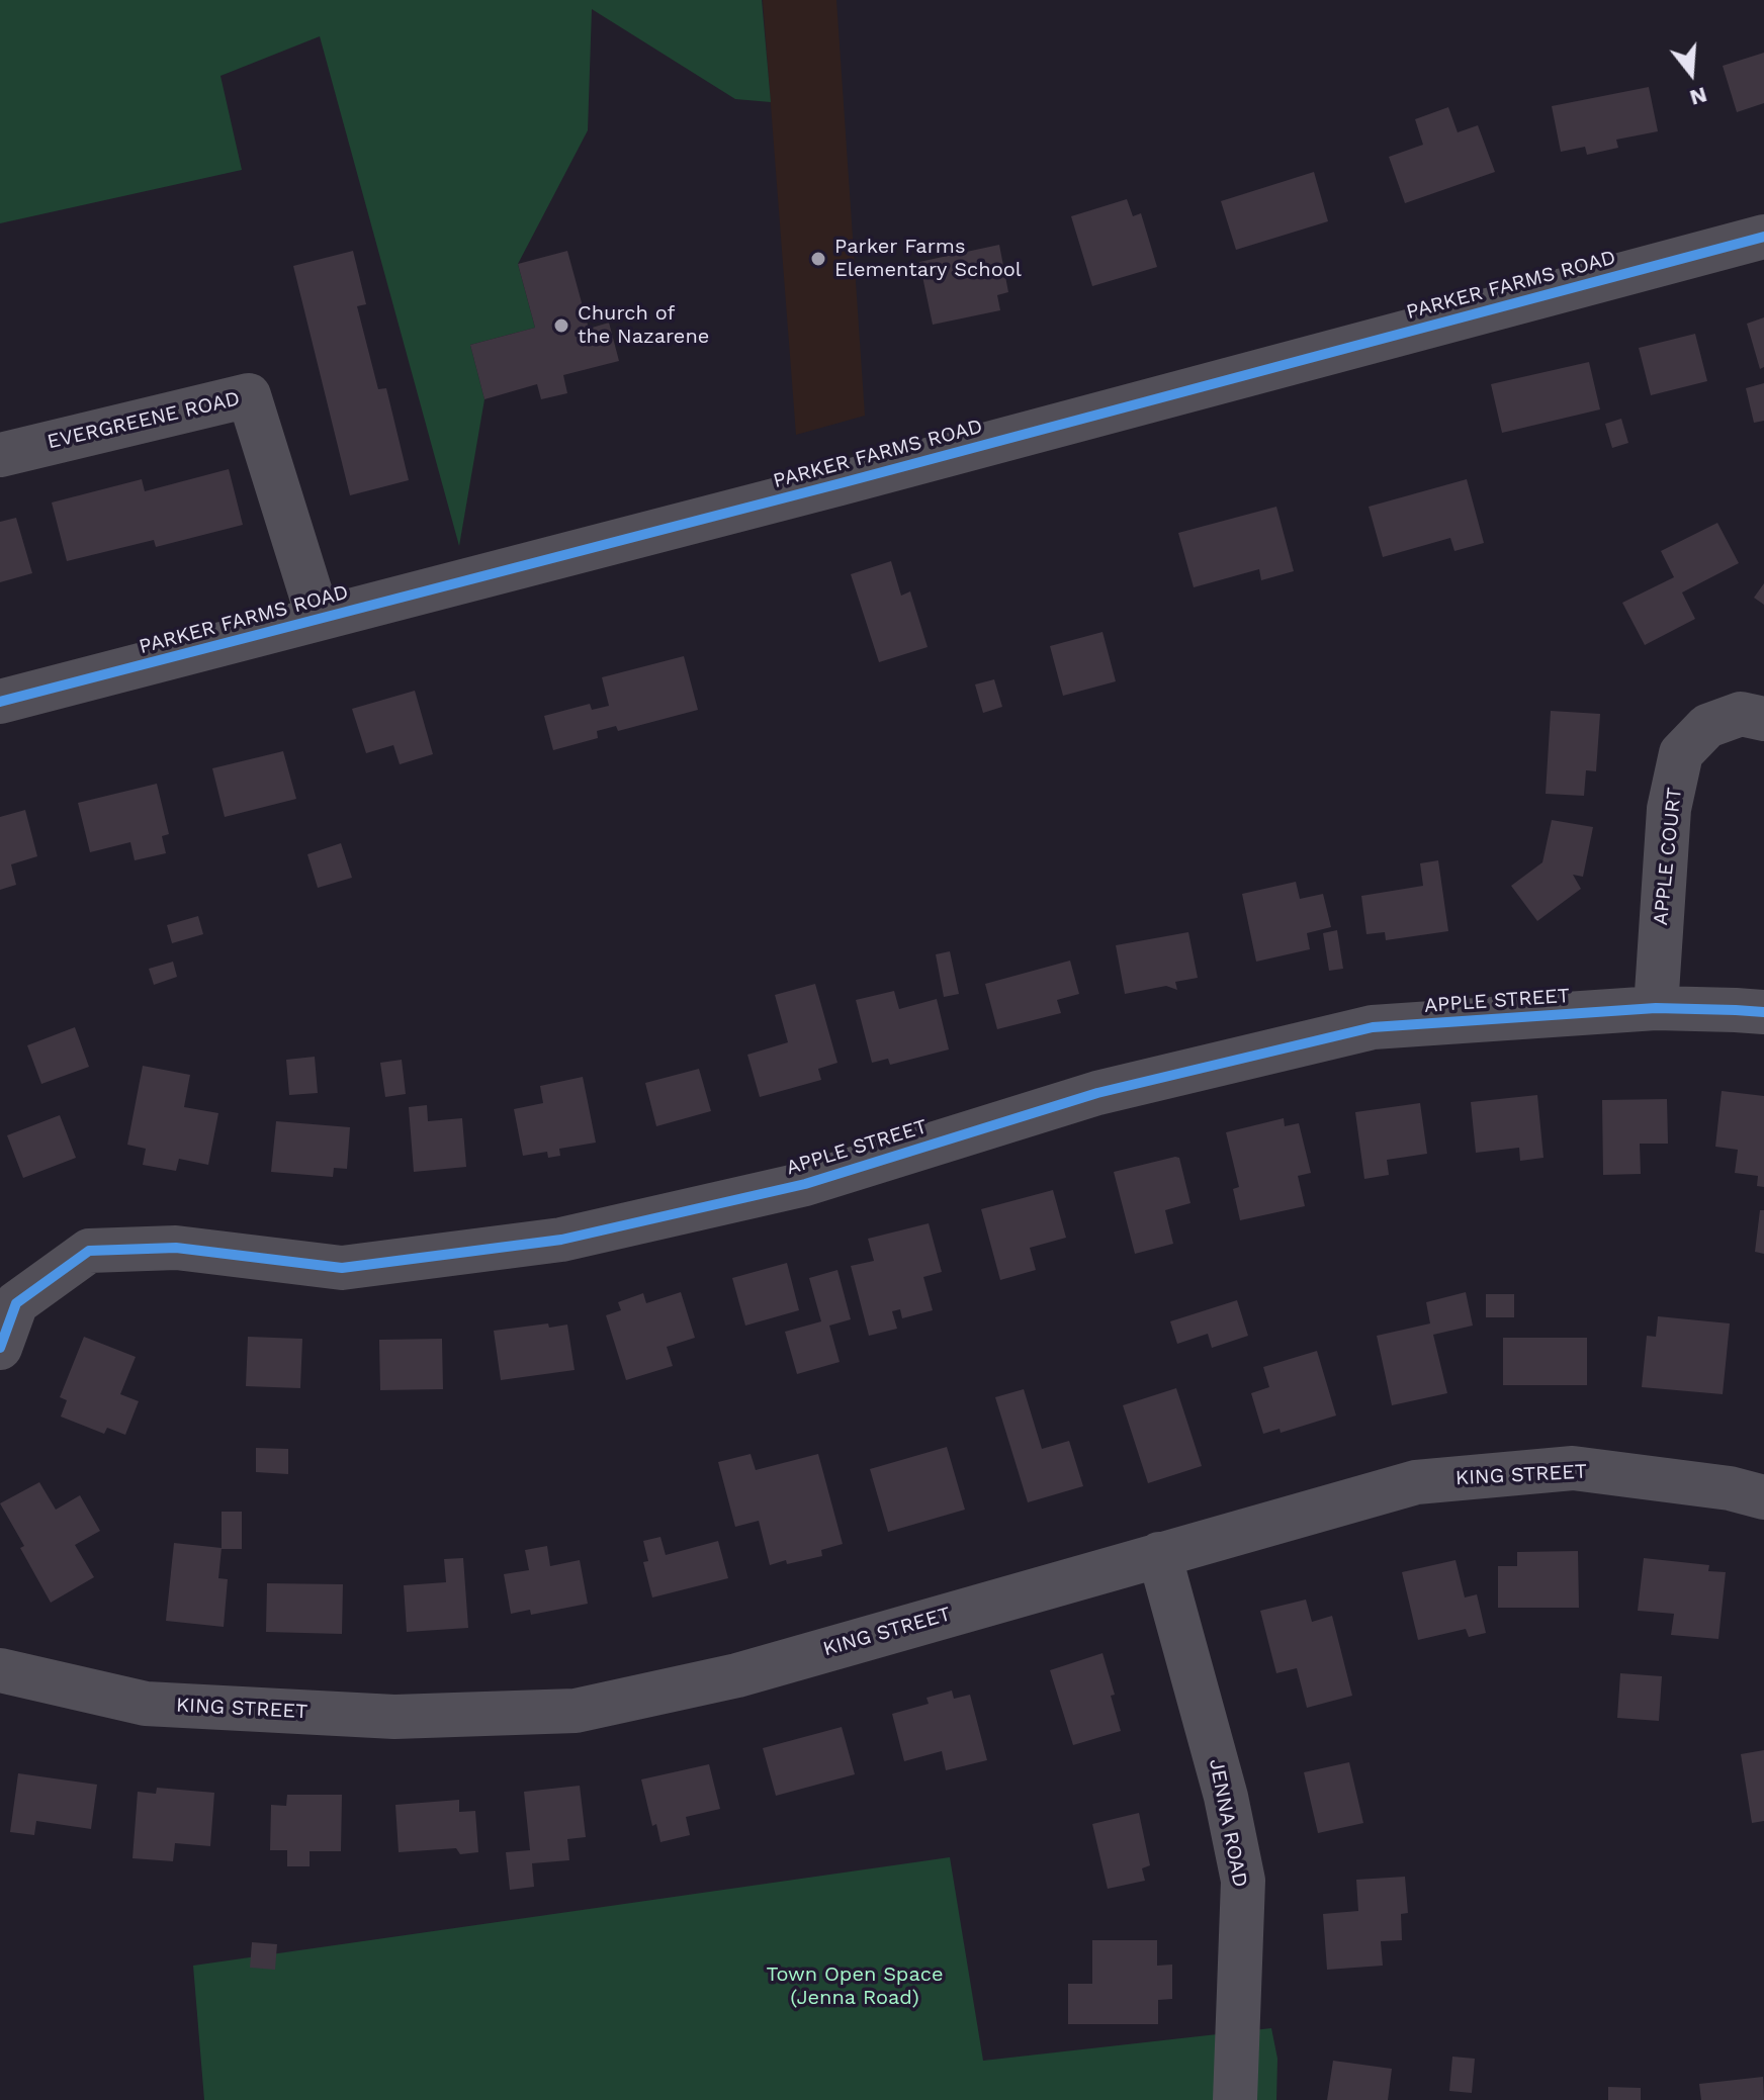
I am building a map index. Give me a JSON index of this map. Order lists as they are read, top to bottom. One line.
{"streets":{"street":["PARKER FARMS ROAD","EVERGREENE ROAD","APPLE COURT","APPLE STREET","KING STREET","JENNA ROAD"]},"crossings":[["PARKER FARMS ROAD","EVERGREENE ROAD"],["APPLE COURT","APPLE STREET"],["KING STREET","JENNA ROAD"]],"parks":["Town Open Space (Jenna Road)"],"places":["Parker Farms Elementary School","Church of the Nazarene"],"north":"bottom"}
